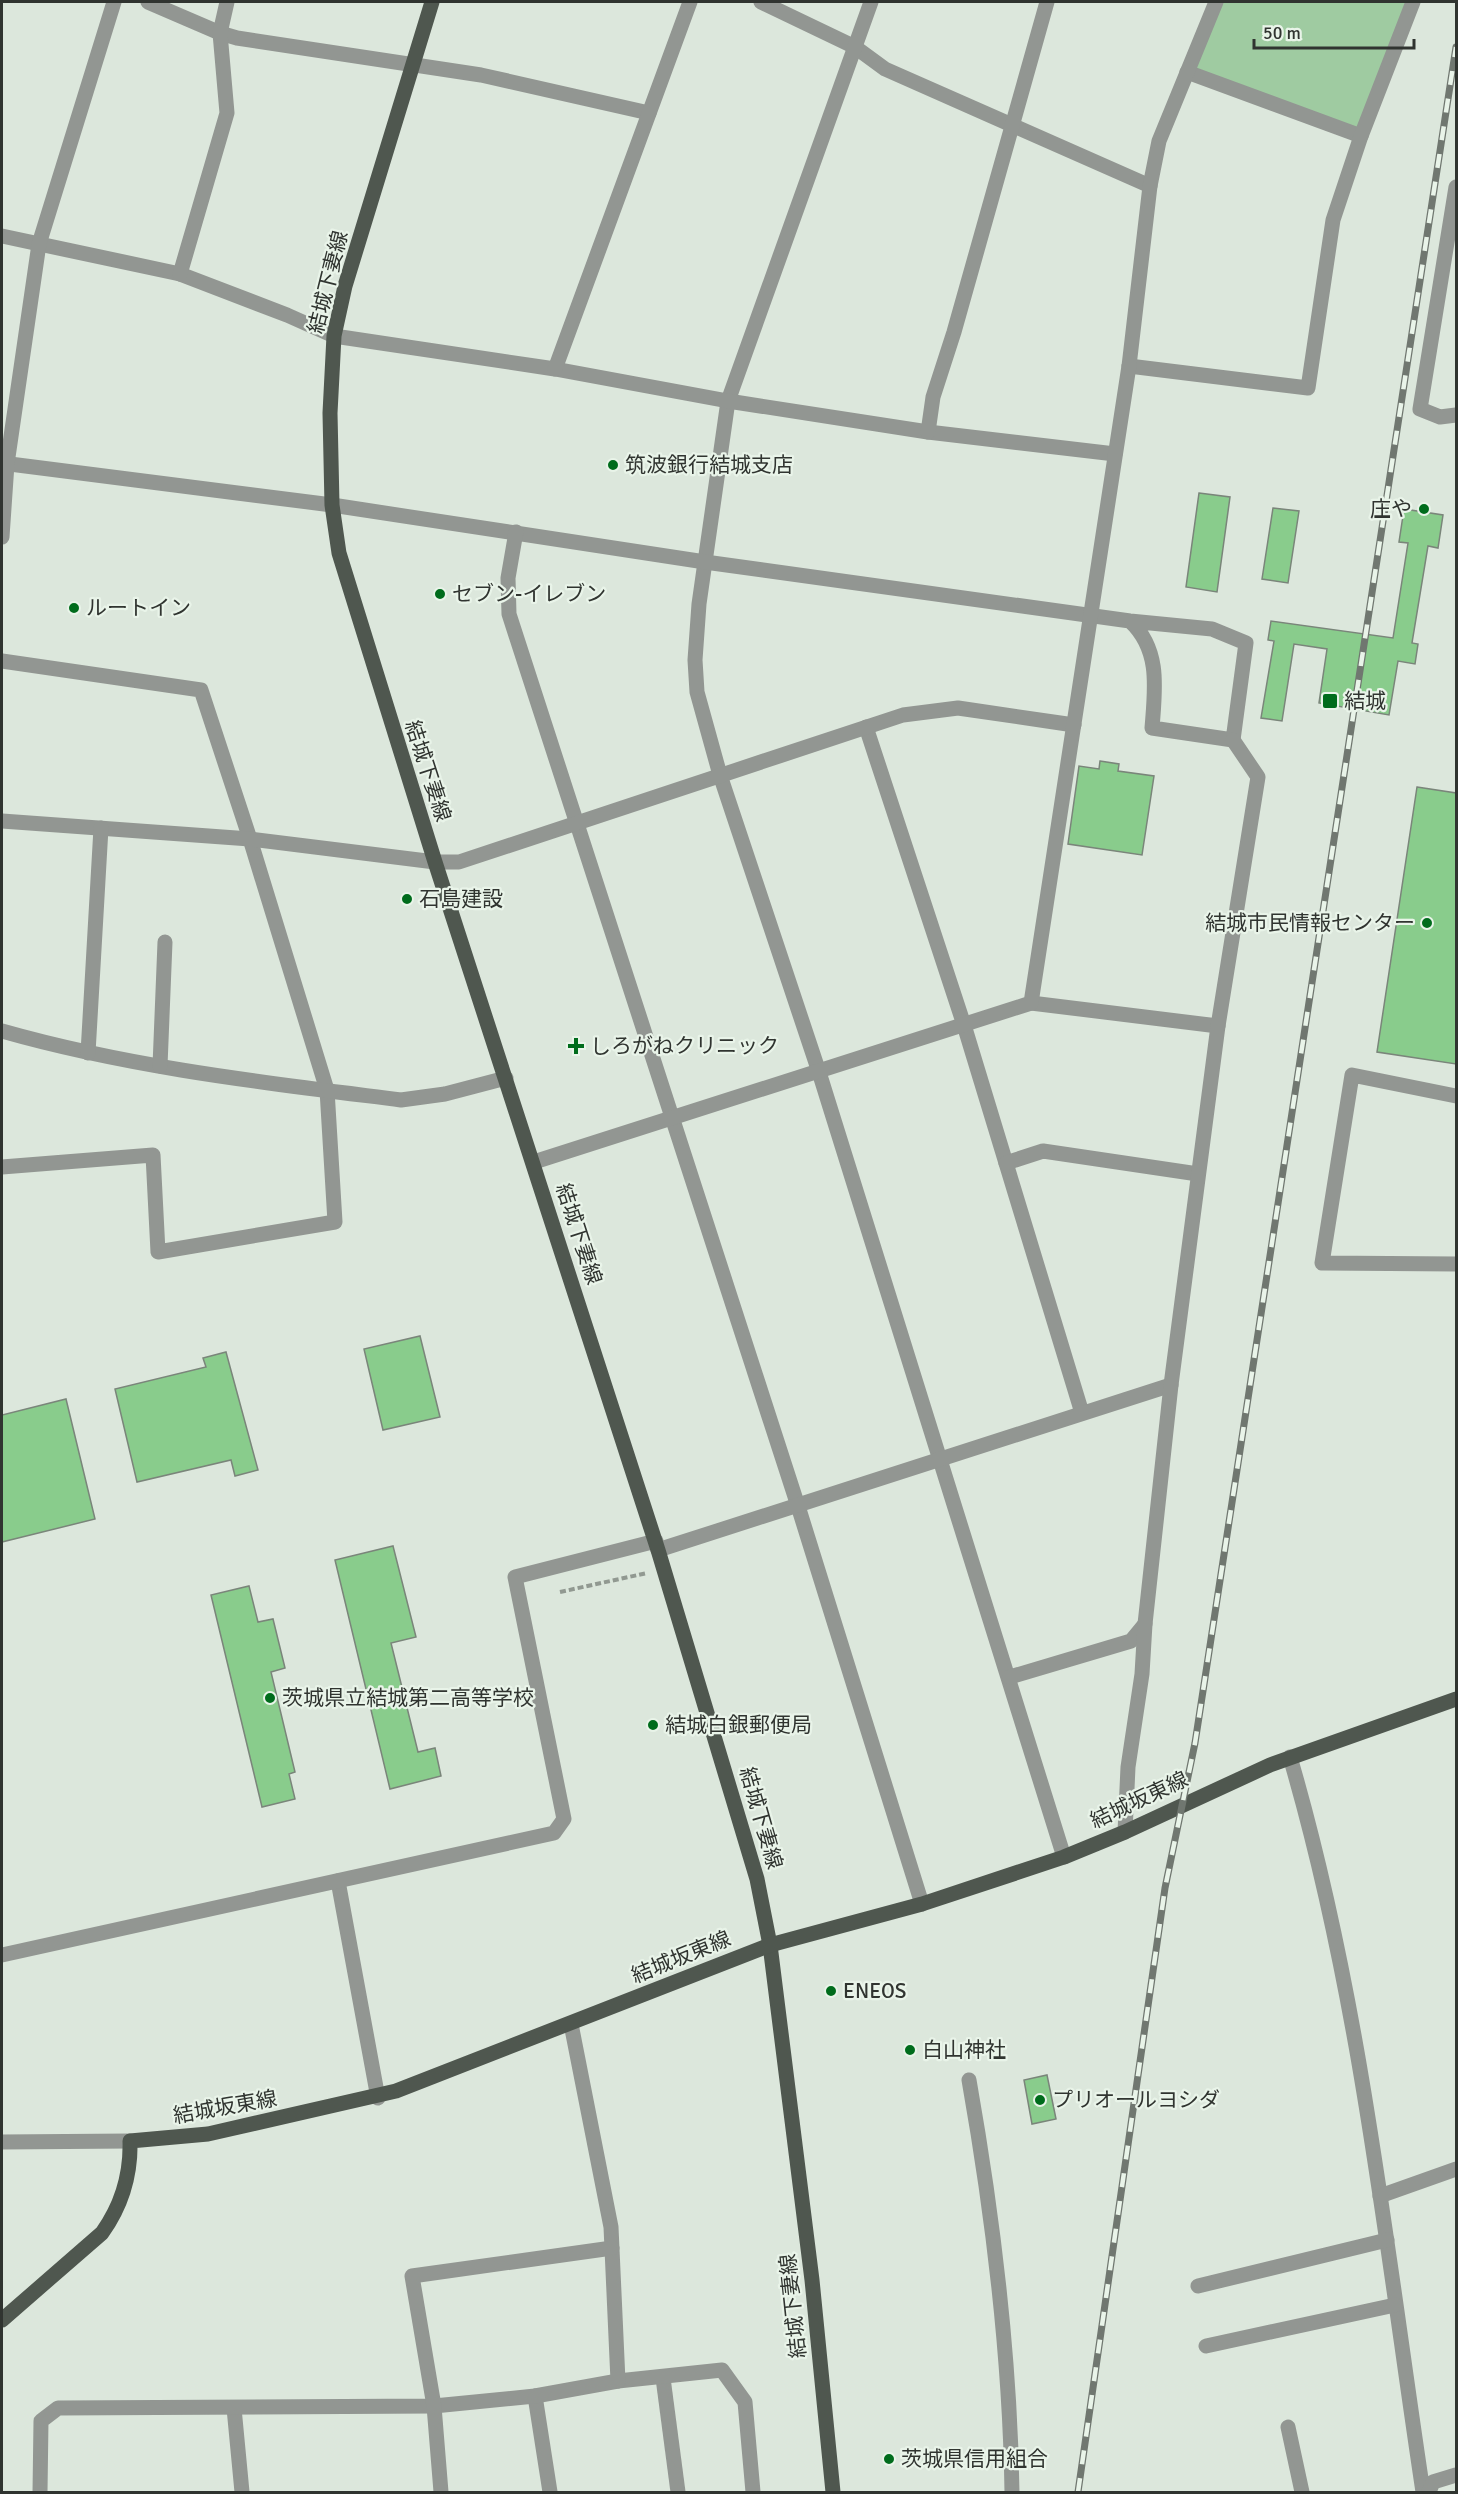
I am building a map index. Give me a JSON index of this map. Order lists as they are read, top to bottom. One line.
{"streets":{"main road":["結城下妻線","結城坂東線"]},"crossings":[["結城下妻線","結城坂東線"]],"places":{"other":["筑波銀行結城支店","庄や","セブン-イレブン","ルートイン","石島建設","結城市民情報センター","茨城県立結城第二高等学校","結城白銀郵便局","ENEOS","白山神社","プリオールヨシダ","茨城県信用組合"],"transit":["結城"],"health":["しろがねクリニック"]},"scale_bar":"50 m"}
